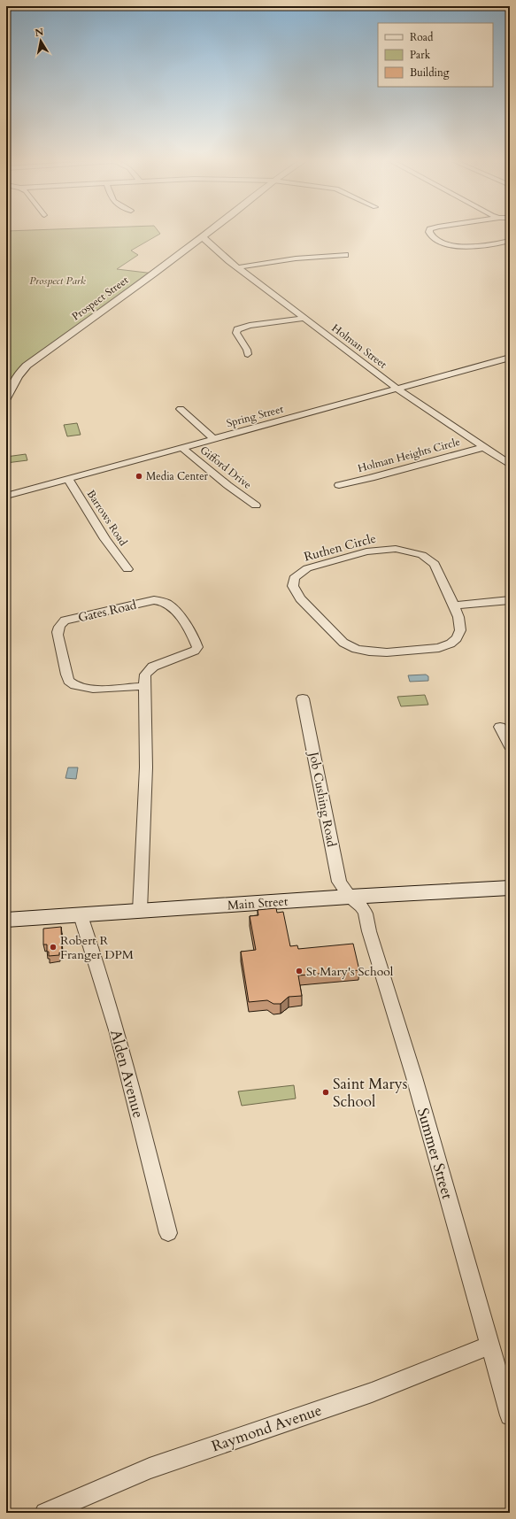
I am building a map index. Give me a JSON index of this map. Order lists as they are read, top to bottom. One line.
{"streets":{"main road":["Main Street"],"street":["Prospect Street","Holman Street","Spring Street","Holman Heights Circle","Gifford Drive","Barrows Road","Ruthen Circle","Gates Road","Job Cushing Road","Alden Avenue","Summer Street","Raymond Avenue"]},"crossings":[["Prospect Street","Holman Street"],["Holman Street","Spring Street"],["Holman Street","Holman Heights Circle"],["Spring Street","Gifford Drive"],["Spring Street","Barrows Road"],["Gates Road","Main Street"],["Job Cushing Road","Main Street"],["Job Cushing Road","Summer Street"],["Main Street","Alden Avenue"],["Main Street","Summer Street"],["Summer Street","Raymond Avenue"]],"parks":["Prospect Park"],"places":["Media Center","Robert R Franger DPM","St Mary's School","Saint Marys School"],"legend":["Road","Park","Building"],"north":"top"}
